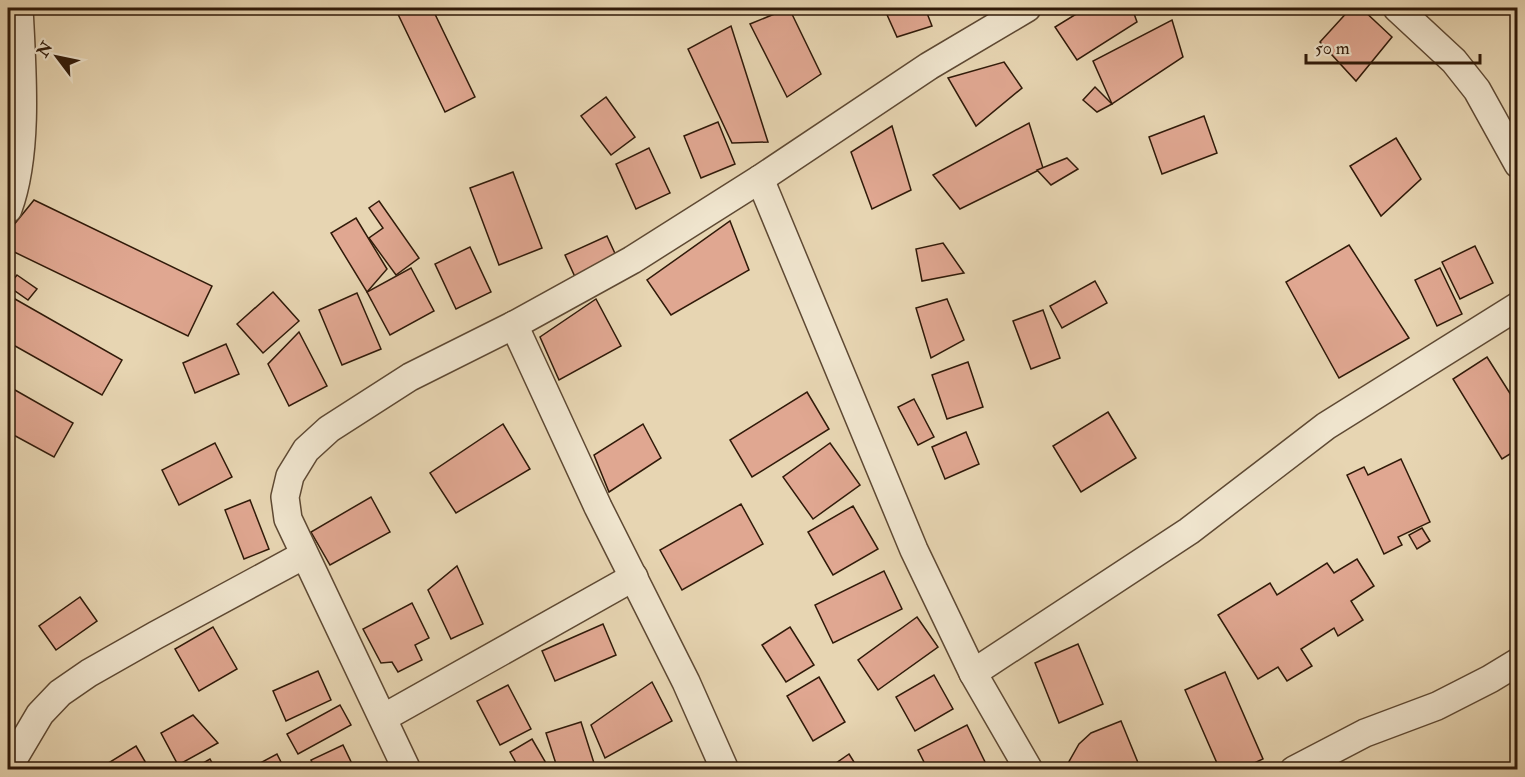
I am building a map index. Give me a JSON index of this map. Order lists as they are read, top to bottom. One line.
{"scale_bar":"50 m","north":"top left"}
